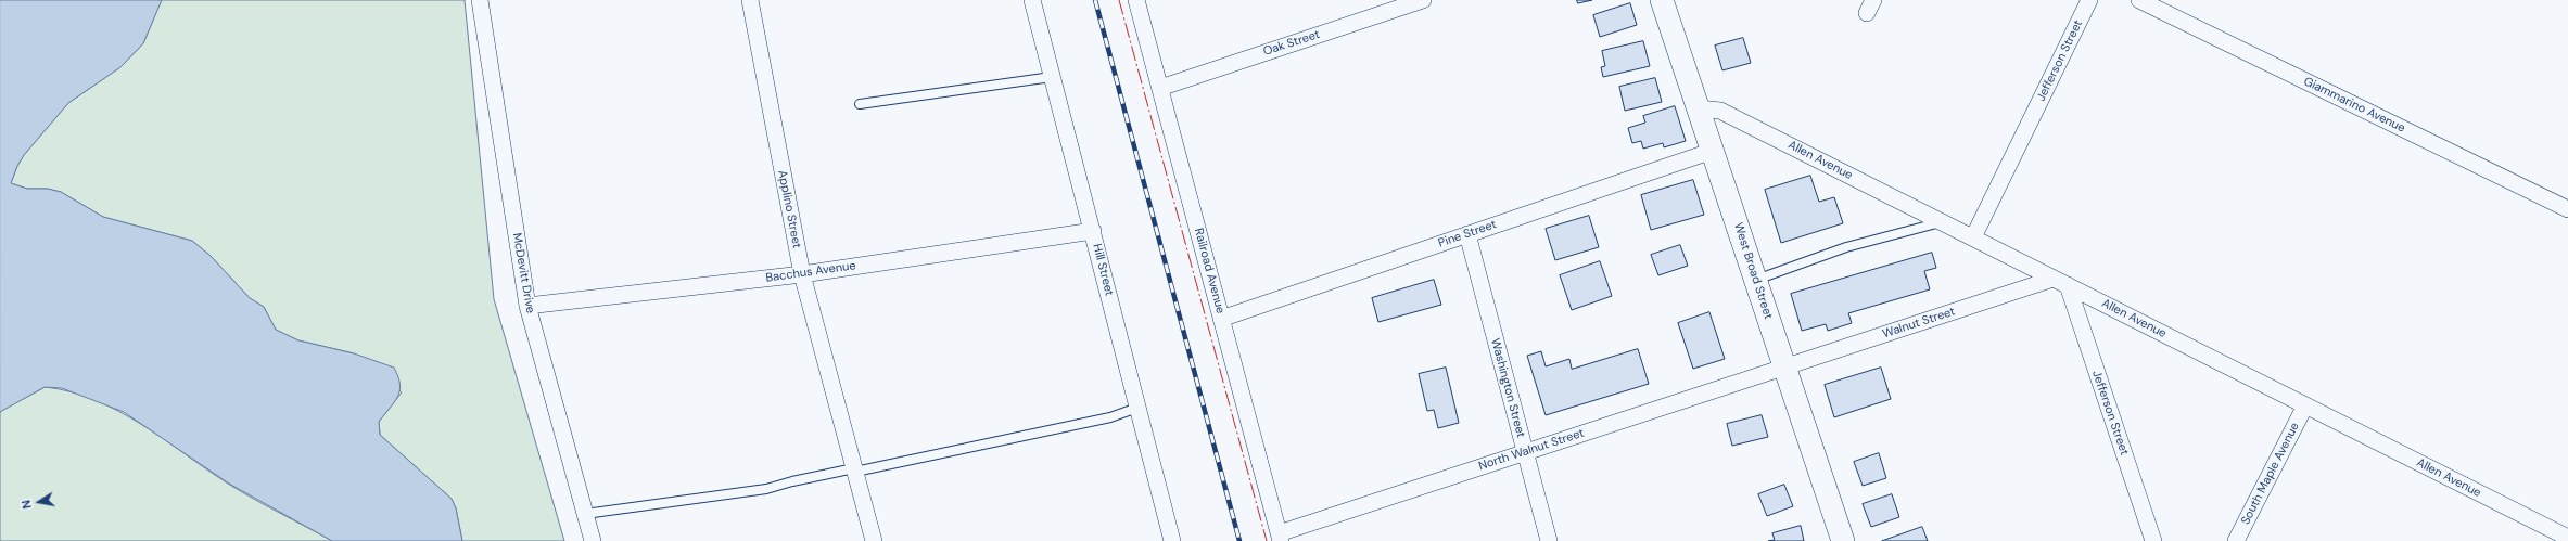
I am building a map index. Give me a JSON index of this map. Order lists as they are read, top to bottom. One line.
{"streets":{"main road":["West Broad Street"],"street":["Oak Street","Jefferson Street","Giammarino Avenue","Allen Avenue","Applino Street","Pine Street","Hill Street","Railroad Avenue","Bacchus Avenue","McDevitt Drive","Walnut Street","Washington Street","North Walnut Street","South Maple Avenue"]},"crossings":[["Oak Street","Railroad Avenue"],["Jefferson Street","Allen Avenue"],["Jefferson Street","Walnut Street"],["Allen Avenue","West Broad Street"],["Allen Avenue","Walnut Street"],["Allen Avenue","South Maple Avenue"],["Applino Street","Bacchus Avenue"],["Pine Street","Railroad Avenue"],["Pine Street","West Broad Street"],["Pine Street","Washington Street"],["Hill Street","Bacchus Avenue"],["Railroad Avenue","North Walnut Street"],["West Broad Street","Walnut Street"],["West Broad Street","North Walnut Street"],["Bacchus Avenue","McDevitt Drive"],["Walnut Street","North Walnut Street"],["Washington Street","North Walnut Street"]],"north":"left"}
